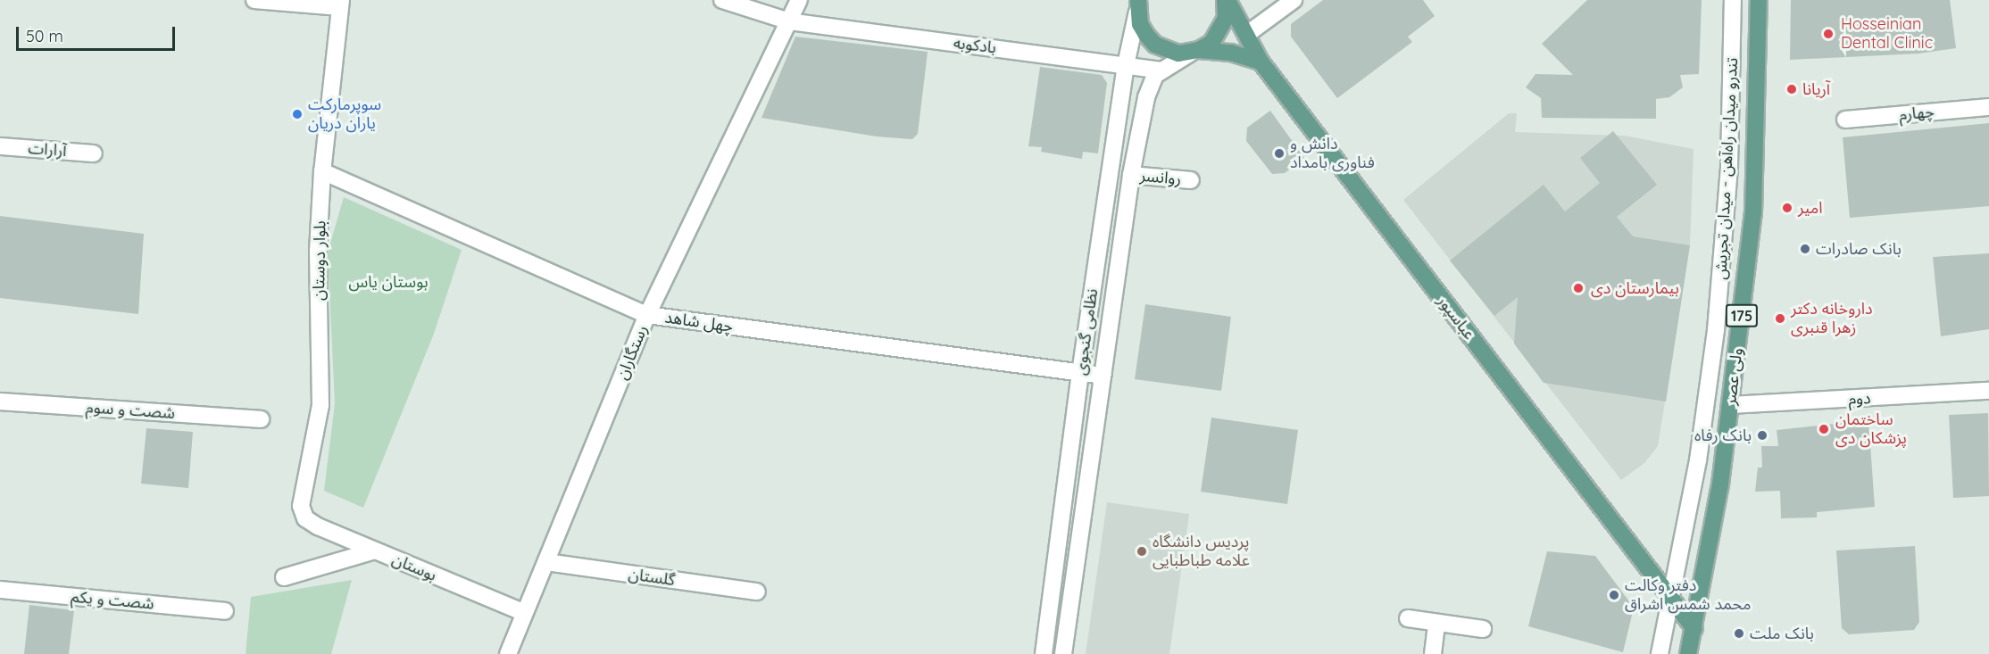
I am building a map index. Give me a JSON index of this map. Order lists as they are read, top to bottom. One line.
{"streets":{"main road":["175","عباسپور","ولی عصر"],"street":["بادکوبه","چهارم","آرارات","تندرو میدان راه‌آهن - میدان تجریش","روانسر","بلوار دوستان","چهل شاهد","نظامی گنجوی","رستگاران","دوم","شصت و سوم","بوستان","گلستان","شصت و یکم"]},"crossings":[["بادکوبه","نظامی گنجوی"],["بادکوبه","رستگاران"],["تندرو میدان راه‌آهن - میدان تجریش","عباسپور"],["روانسر","نظامی گنجوی"],["بلوار دوستان","چهل شاهد"],["بلوار دوستان","بوستان"],["عباسپور","ولی عصر"],["چهل شاهد","نظامی گنجوی"],["چهل شاهد","رستگاران"],["رستگاران","بوستان"],["رستگاران","گلستان"],["ولی عصر","دوم"]],"parks":["بوستان یاس"],"places":["Hosseinian Dental Clinic","آریانا","سوپرمارکت یاران دریان","دانش و فناوری بامداد","امیر","بانک صادرات","بیمارستان دی","داروخانه دکتر زهرا قنبری","ساختمان پزشکان دی","بانک رفاه","پردیس دانشگاه علامه طباطبایی","دفتر وکالت محمد شمس اشراق","بانک ملت"],"scale_bar":"50 m"}
